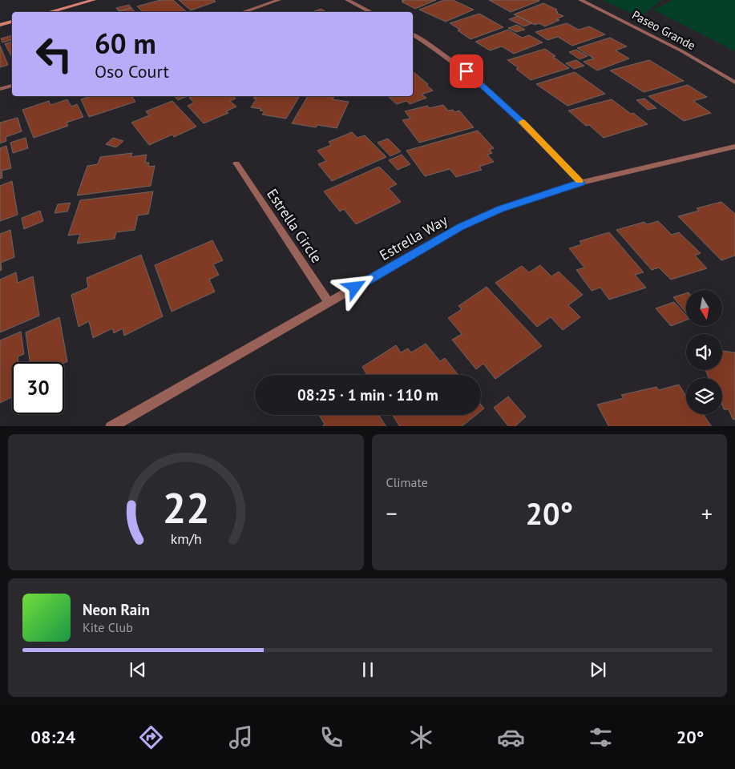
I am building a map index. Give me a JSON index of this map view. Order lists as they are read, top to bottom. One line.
{"streets":{"street":["Paseo Grande","Estrella Circle","Estrella Way"]},"crossings":[["Estrella Circle","Estrella Way"]],"north":"bottom","page":{"turn":["60 m","Oso Court"],"limit":"30","trip":"08:25 · 1 min · 110 m","tile":"Climate","heat":["−","20°","+"],"song":["Neon Rain","Kite Club"],"tabs":["08:24","20°"],"gauge":["22","km/h"]}}
